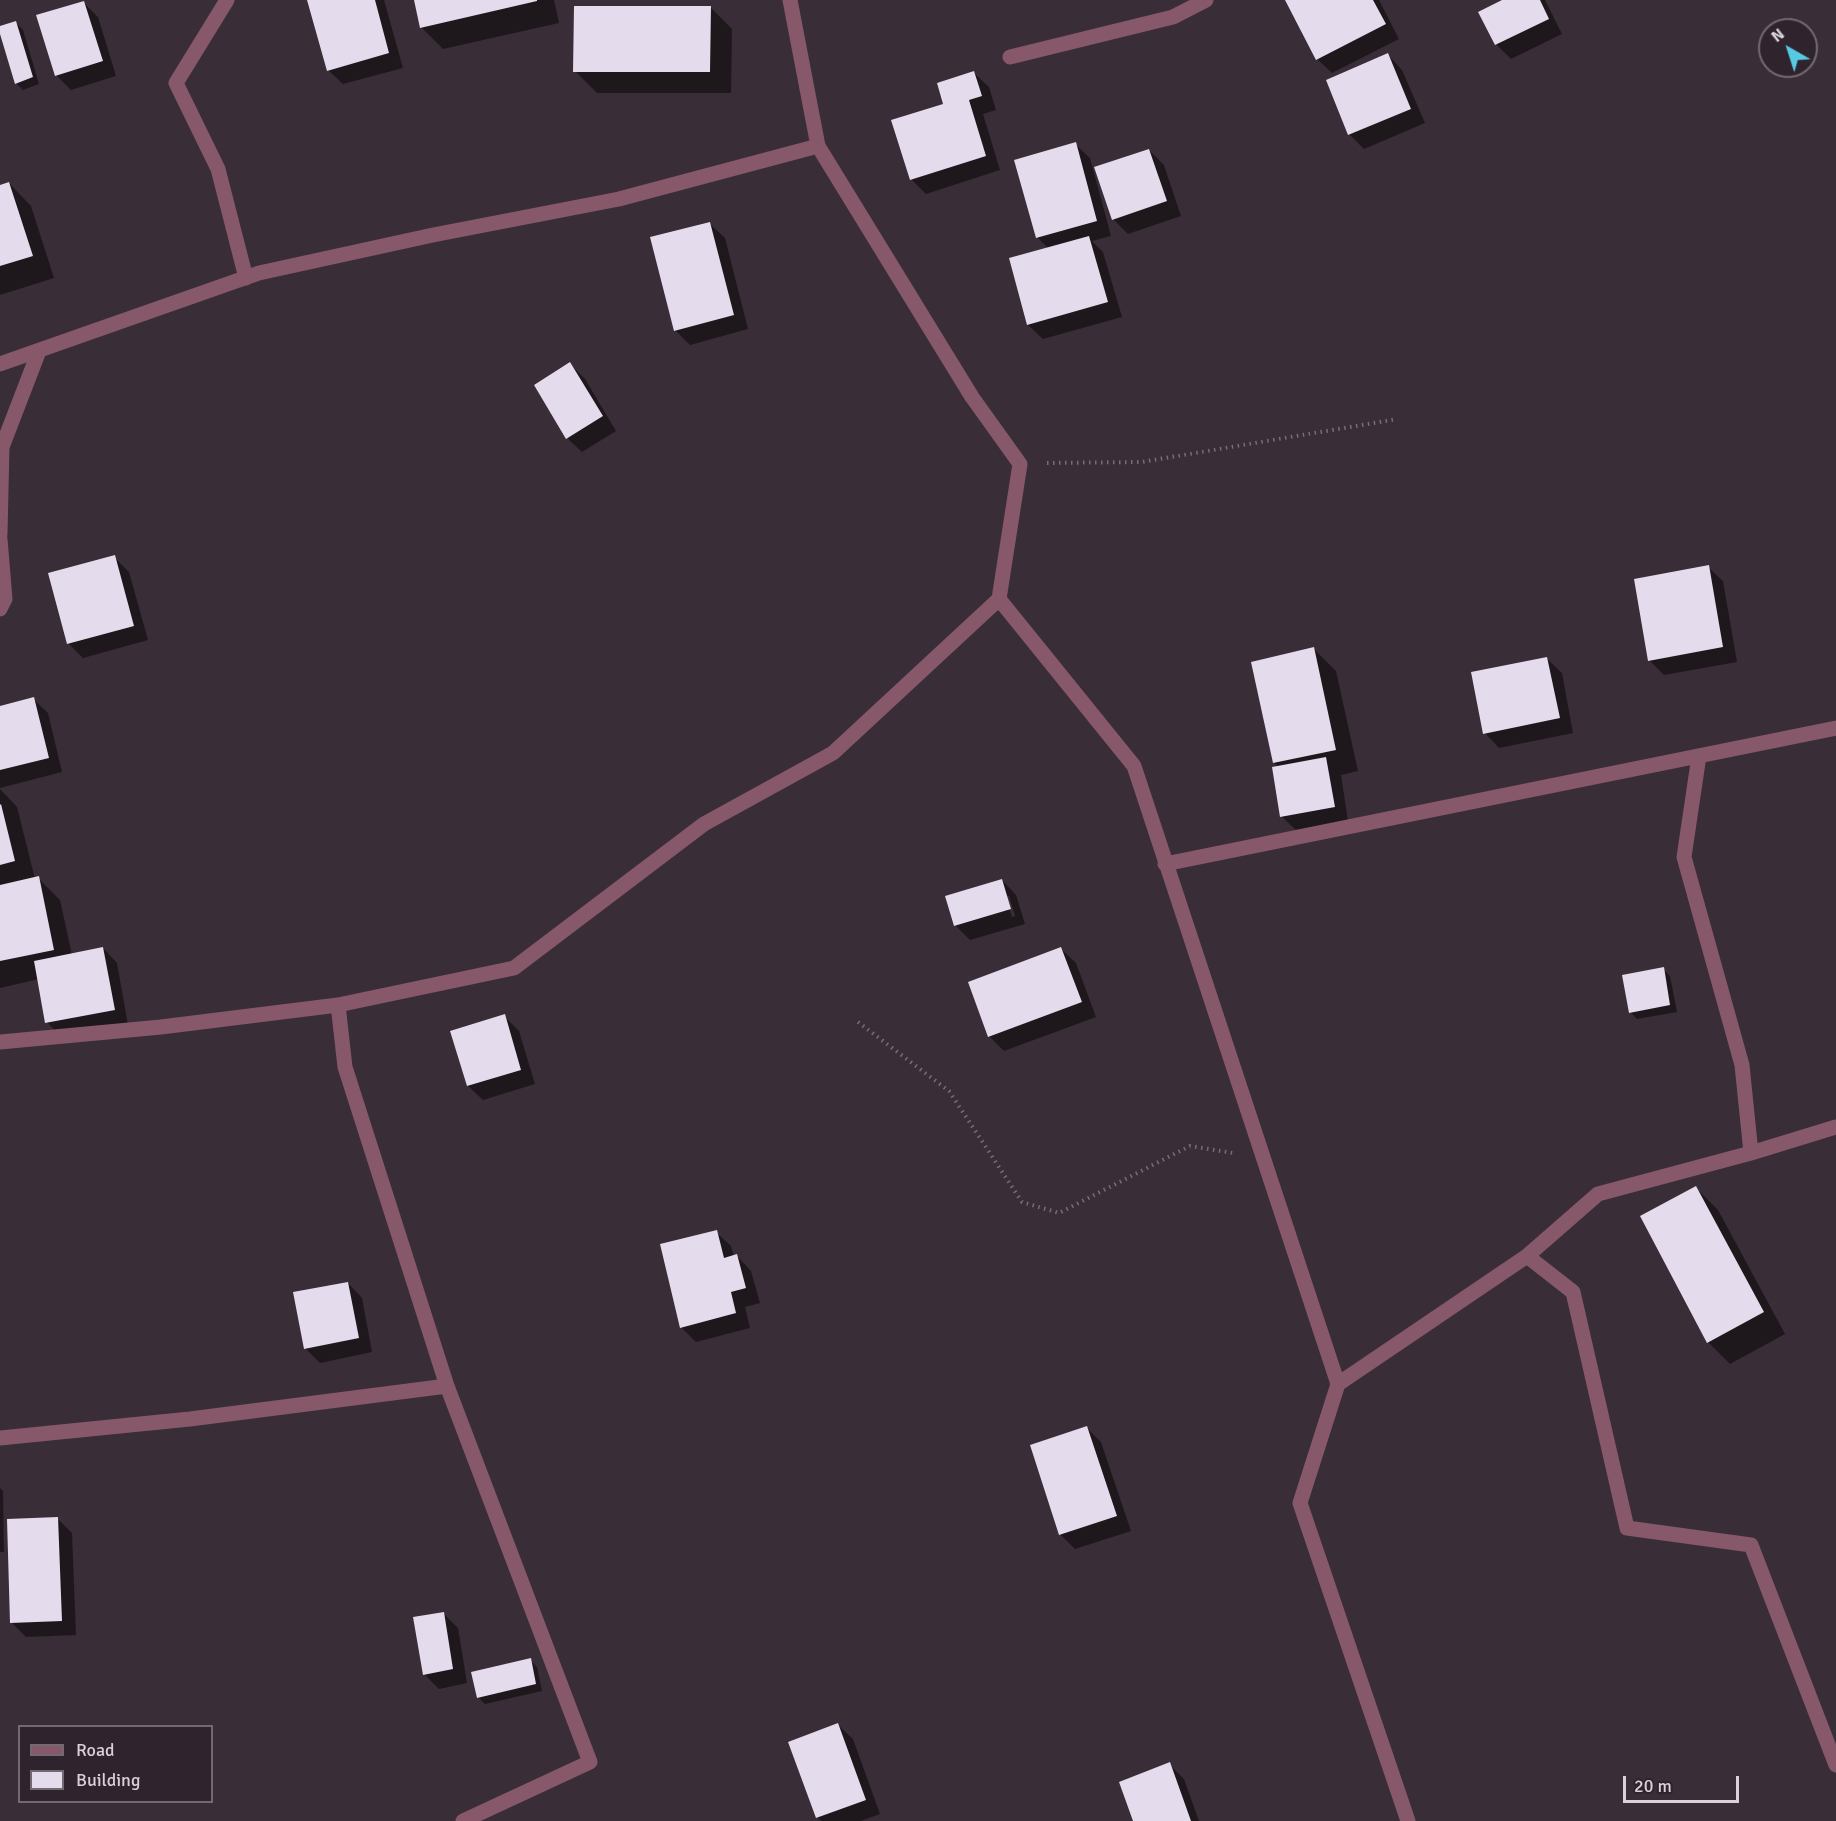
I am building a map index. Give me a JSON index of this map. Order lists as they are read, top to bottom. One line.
{"legend":["Road","Building"],"scale_bar":"20 m","north":"top left"}
